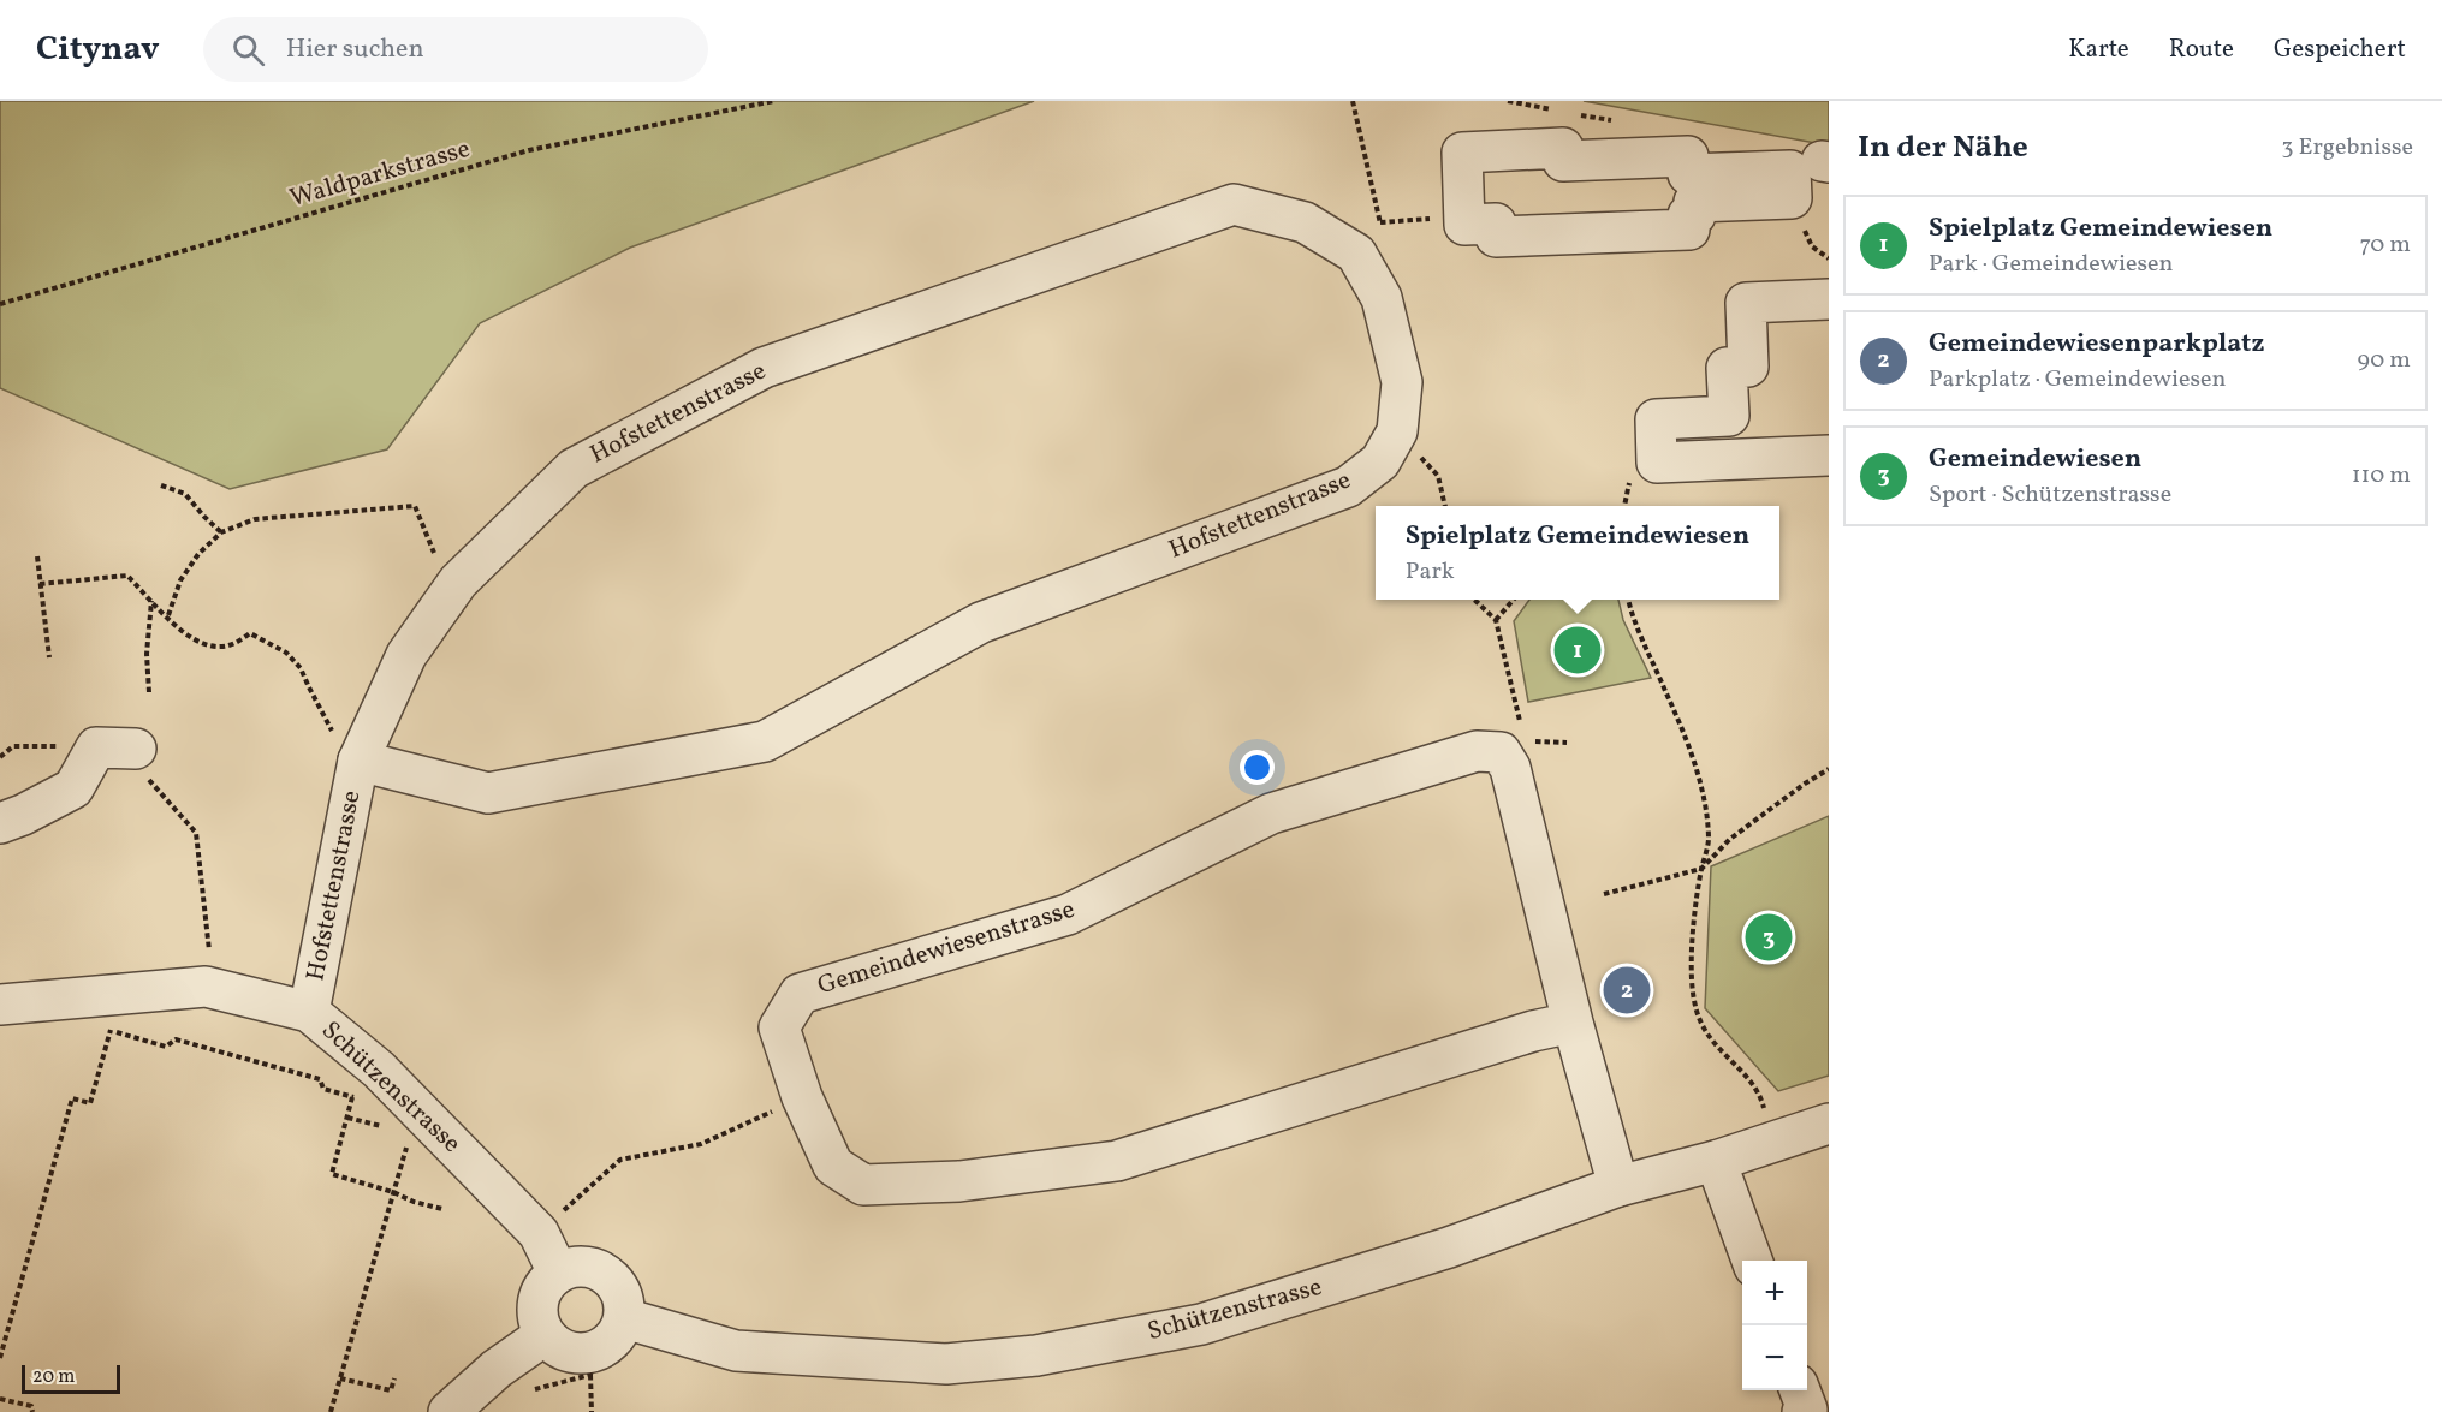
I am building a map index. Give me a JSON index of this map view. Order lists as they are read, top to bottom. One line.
{"streets":{"street":["Hofstettenstrasse","Gemeindewiesenstrasse","Schützenstrasse"],"path":["Waldparkstrasse"]},"crossings":[["Hofstettenstrasse","Schützenstrasse"]],"scale_bar":"20 m","page":{"header":"Citynav","search":"Hier suchen","nav":["Karte","Route","Gespeichert"],"heading":["In der Nähe","3 Ergebnisse"],"list":[{"mark":"1","name":"Spielplatz Gemeindewiesen","note":"Park · Gemeindewiesen","value":"70 m"},{"mark":"2","name":"Gemeindewiesenparkplatz","note":"Parkplatz · Gemeindewiesen","value":"90 m"},{"mark":"3","name":"Gemeindewiesen","note":"Sport · Schützenstrasse","value":"110 m"}],"popup":["Spielplatz Gemeindewiesen","Park"],"pins":["1","3","2"],"map_buttons":["+","−"],"scale":"20 m"}}
